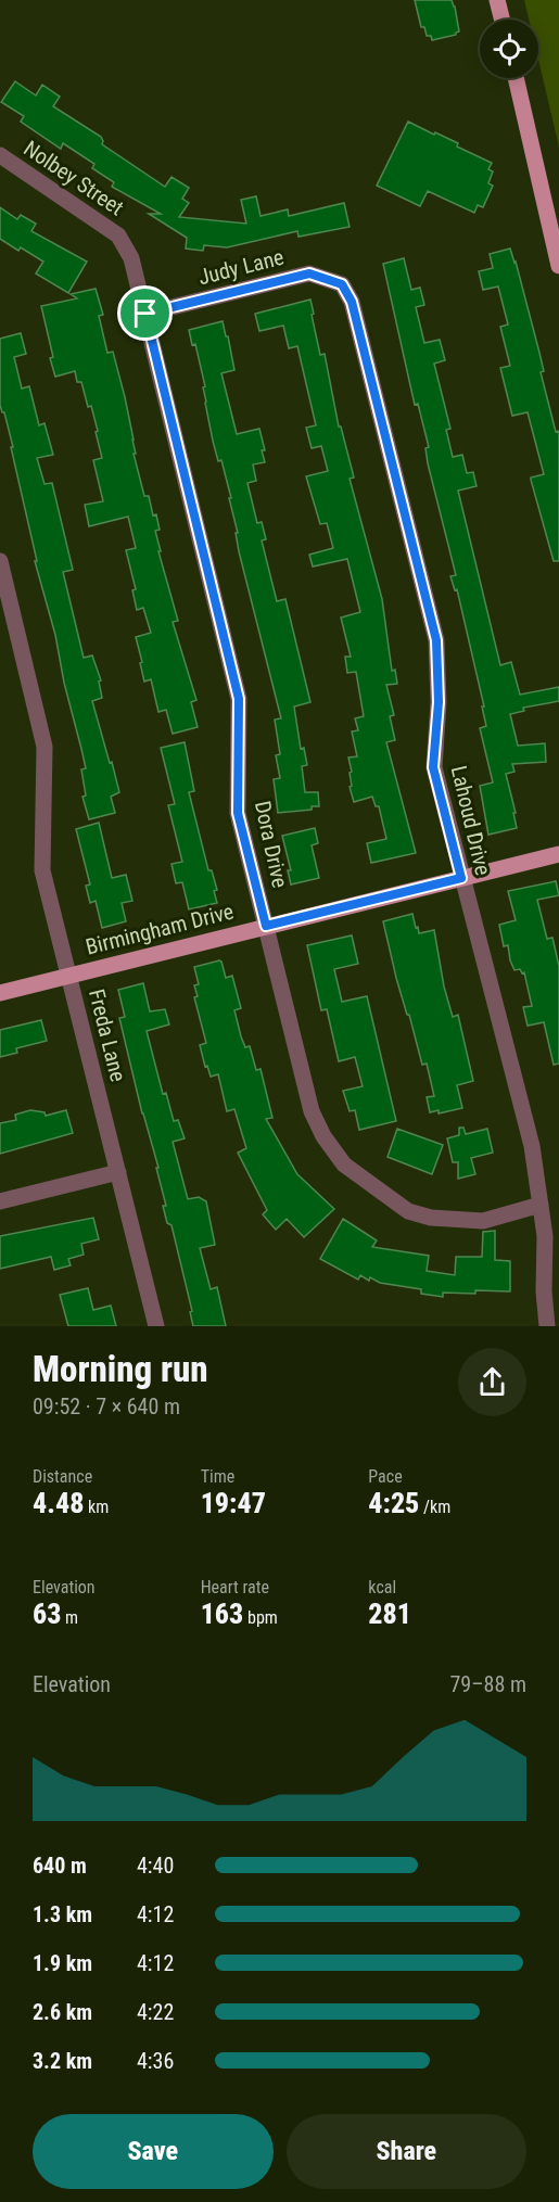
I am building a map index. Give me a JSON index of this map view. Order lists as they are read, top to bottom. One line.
{"streets":{"main road":["Birmingham Drive"],"street":["Nolbey Street","Judy Lane","Lahoud Drive","Dora Drive","Freda Lane"]},"crossings":[["Nolbey Street","Judy Lane"],["Nolbey Street","Dora Drive"],["Judy Lane","Lahoud Drive"],["Judy Lane","Dora Drive"],["Lahoud Drive","Dora Drive"],["Lahoud Drive","Birmingham Drive"],["Dora Drive","Birmingham Drive"],["Birmingham Drive","Freda Lane"]],"page":{"heading":["Morning run","09:52 · 7 × 640 m"],"stats":[["Distance","4.48 km"],["Time","19:47"],["Pace","4:25 /km"],["Elevation","63 m"],["Heart rate","163 bpm"],["kcal","281"]],"chart":["Elevation","79–88 m"],"list":[{"name":"640 m","note":"4:40"},{"name":"1.3 km","note":"4:12"},{"name":"1.9 km","note":"4:12"},{"name":"2.6 km","note":"4:22"},{"name":"3.2 km","note":"4:36"}],"buttons":["Save","Share"]}}
